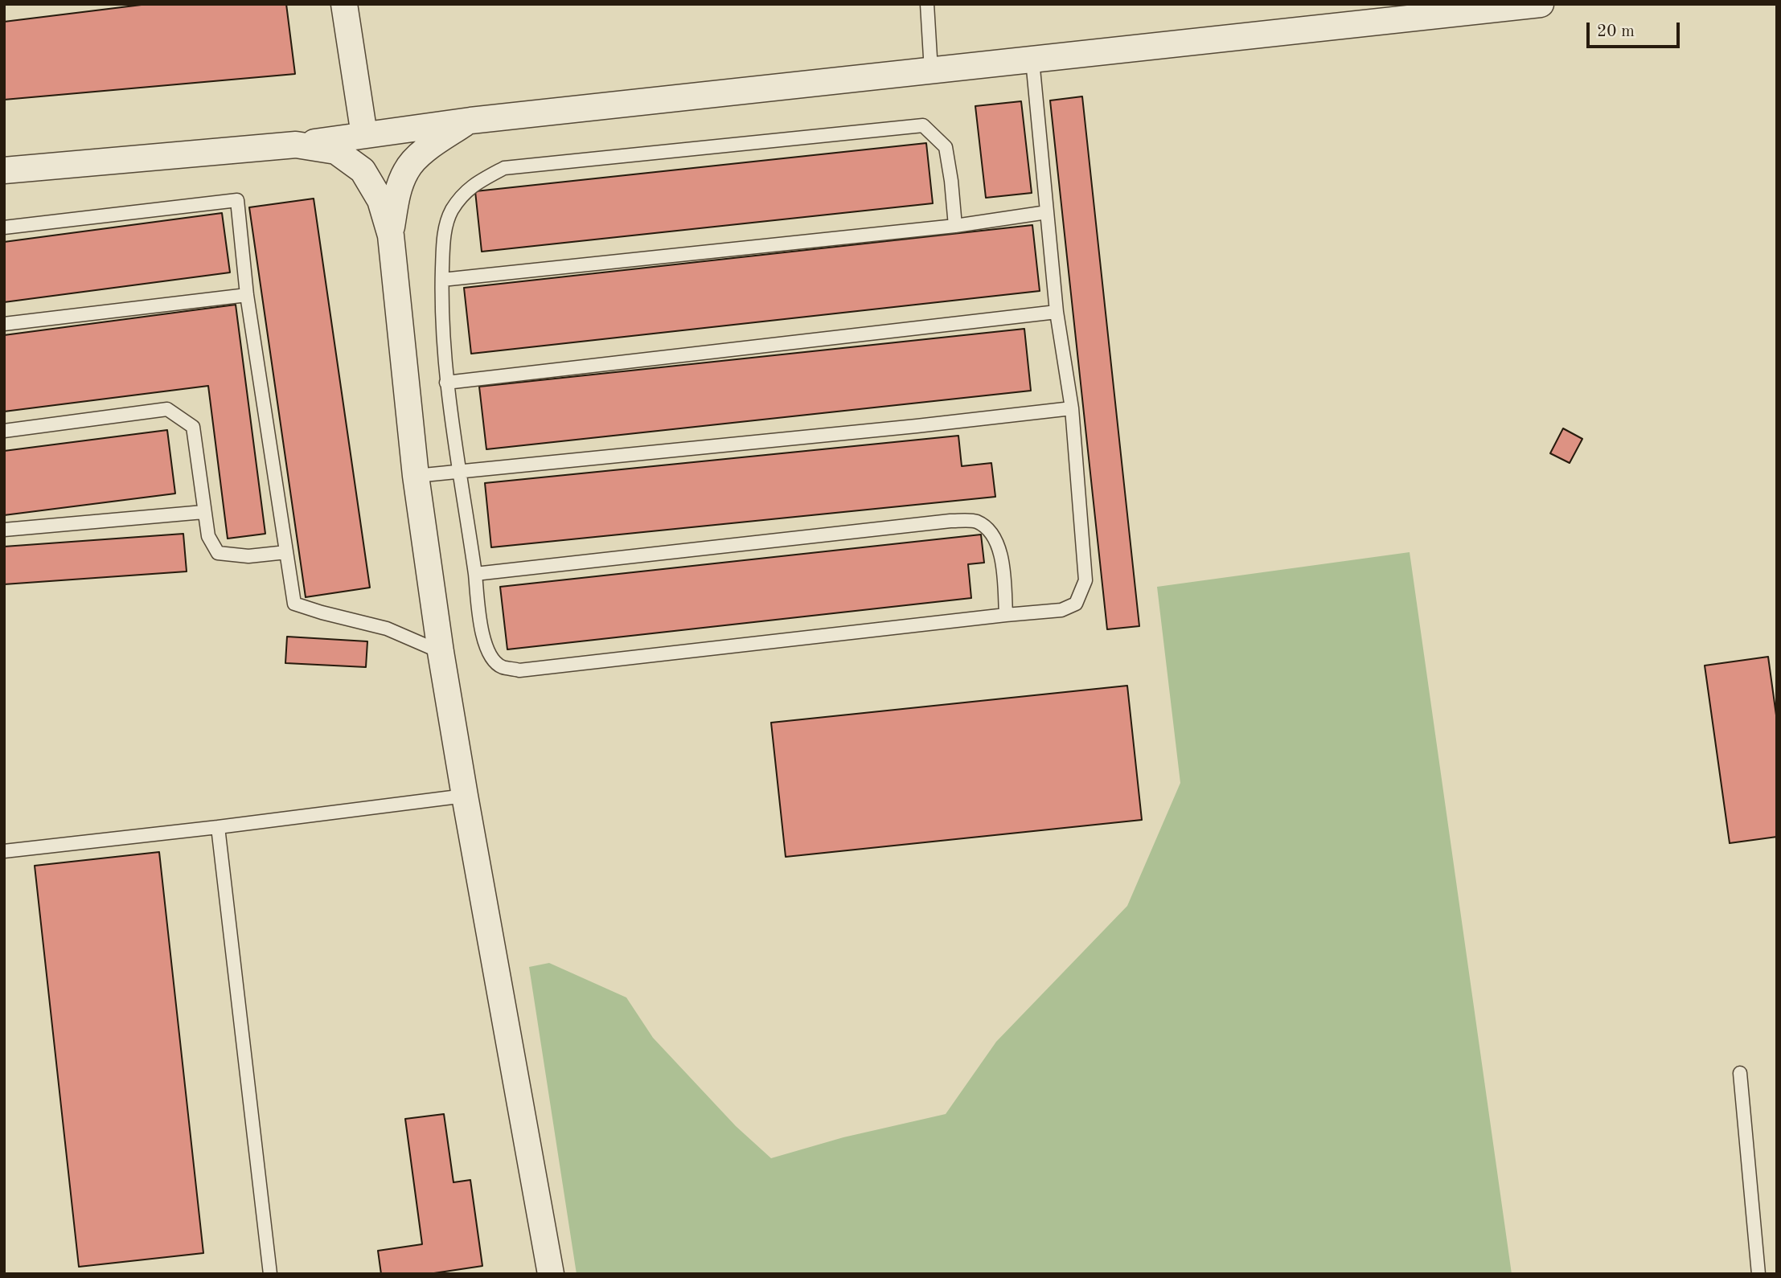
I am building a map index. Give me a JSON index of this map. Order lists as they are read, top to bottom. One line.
{"scale_bar":"20 m"}
